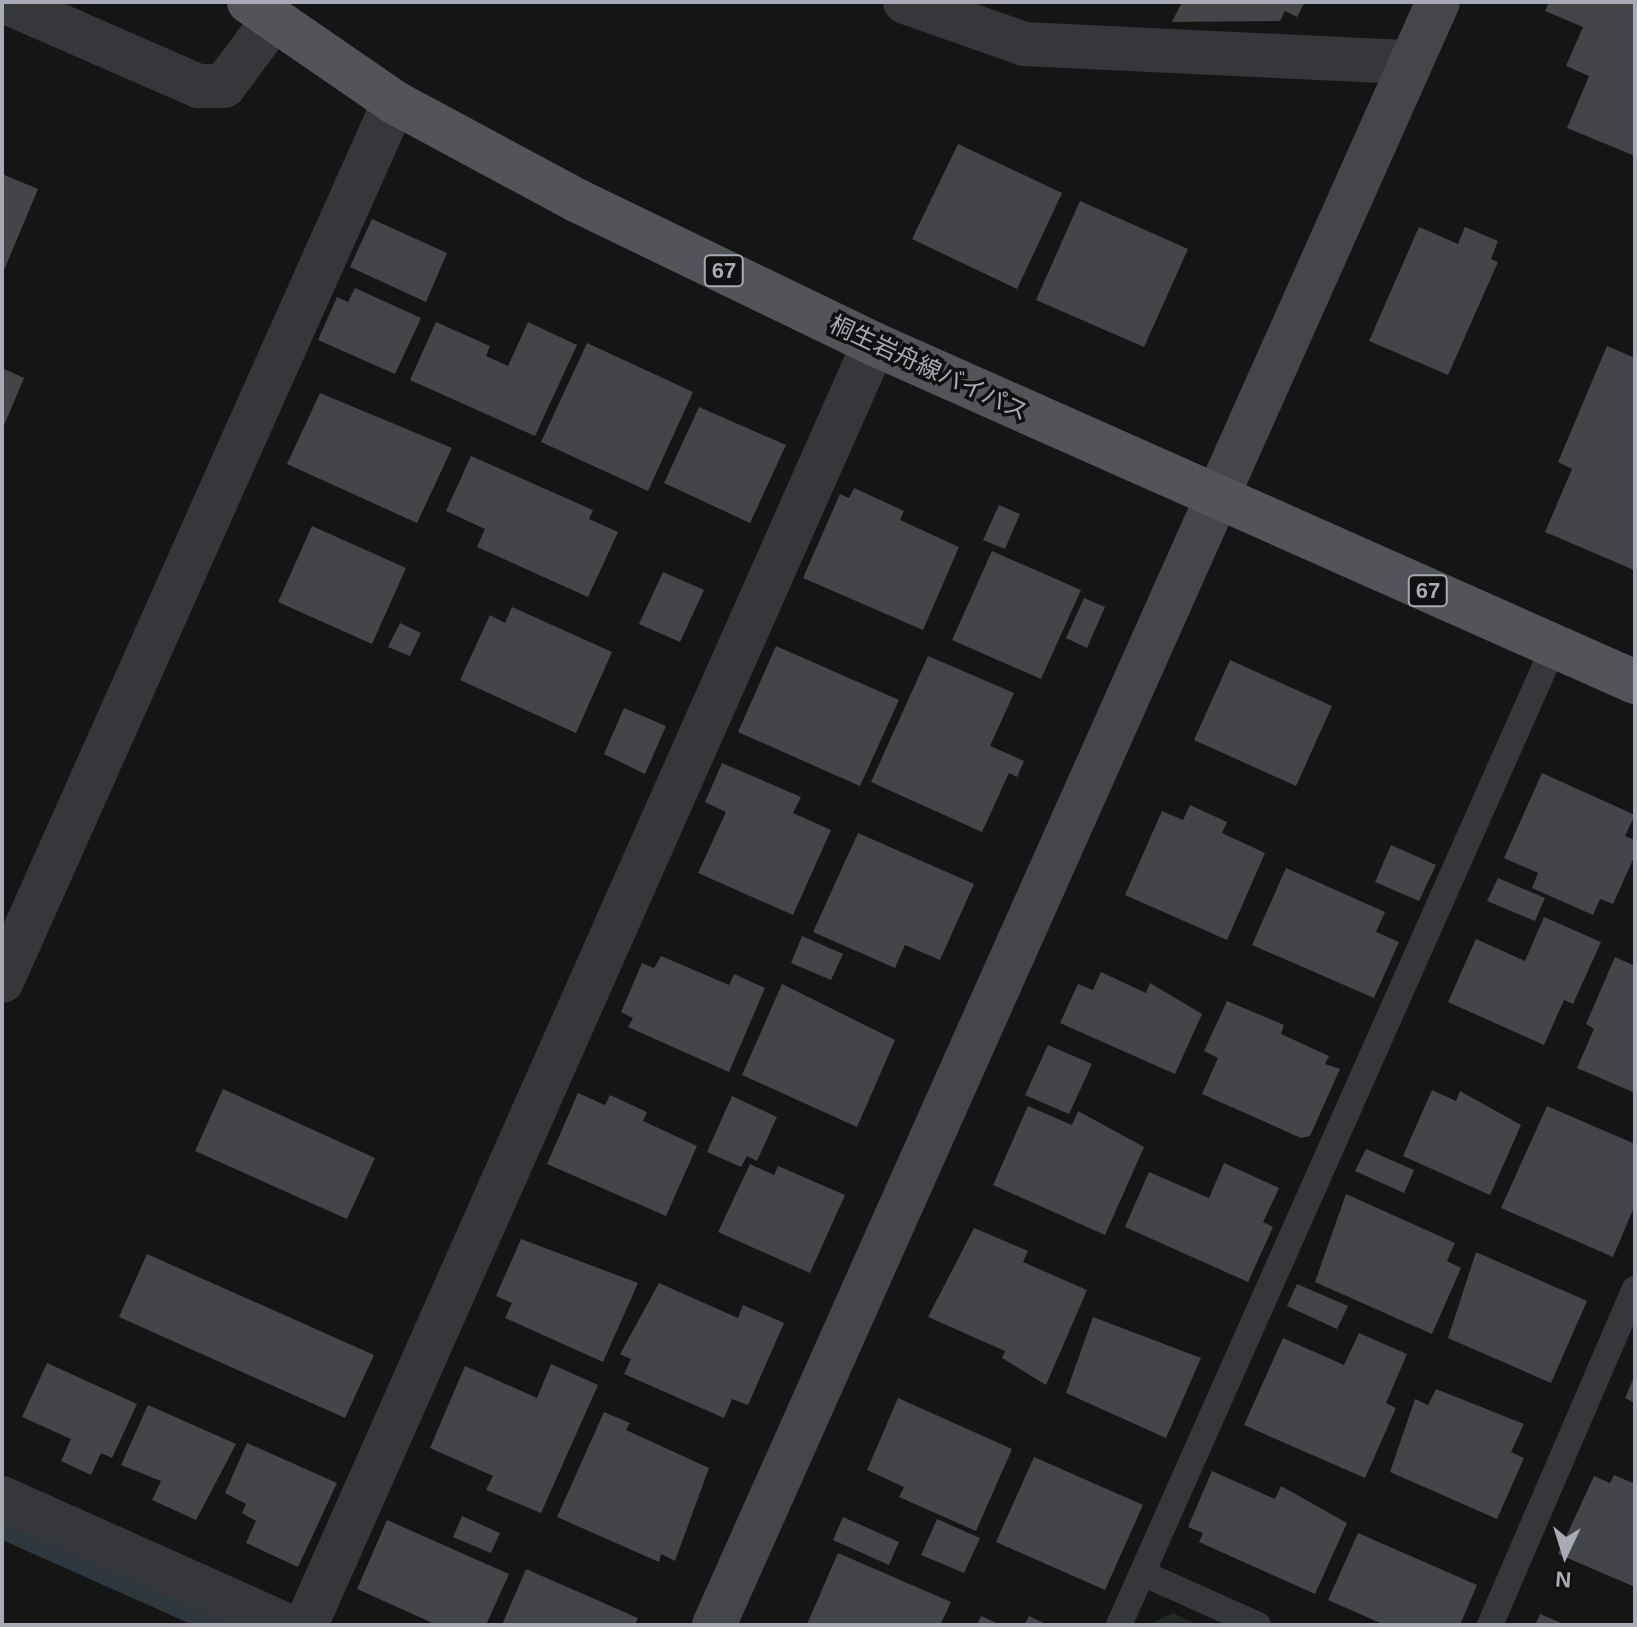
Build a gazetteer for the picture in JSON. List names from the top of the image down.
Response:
{
  "streets": {
    "main road": ["67", "桐生岩舟線バイパス"]
  },
  "north": "bottom"
}
